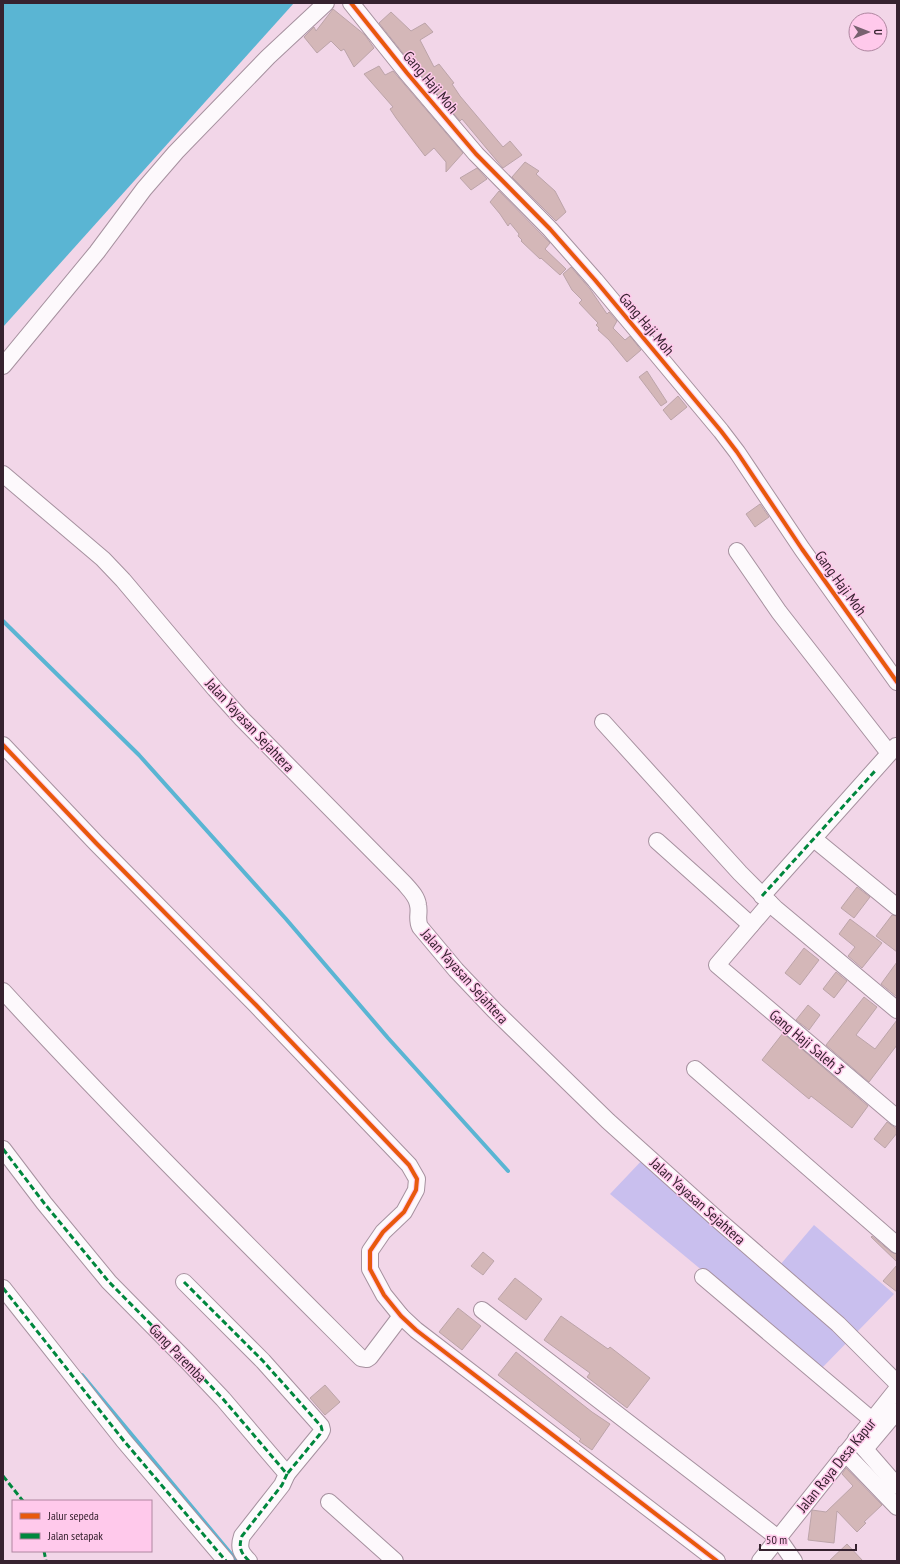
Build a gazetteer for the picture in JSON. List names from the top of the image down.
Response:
{
  "streets": {
    "street": [
      "Gang Haji Moh",
      "Jalan Yayasan Sejahtera",
      "Gang Haji Saleh 3",
      "Gang Paremba",
      "Jalan Raya Desa Kapur"
    ]
  },
  "crossings": [
    ["Jalan Yayasan Sejahtera", "Jalan Raya Desa Kapur"]
  ],
  "legend": ["Jalur sepeda", "Jalan setapak"],
  "scale_bar": "50 m",
  "north": "right"
}
